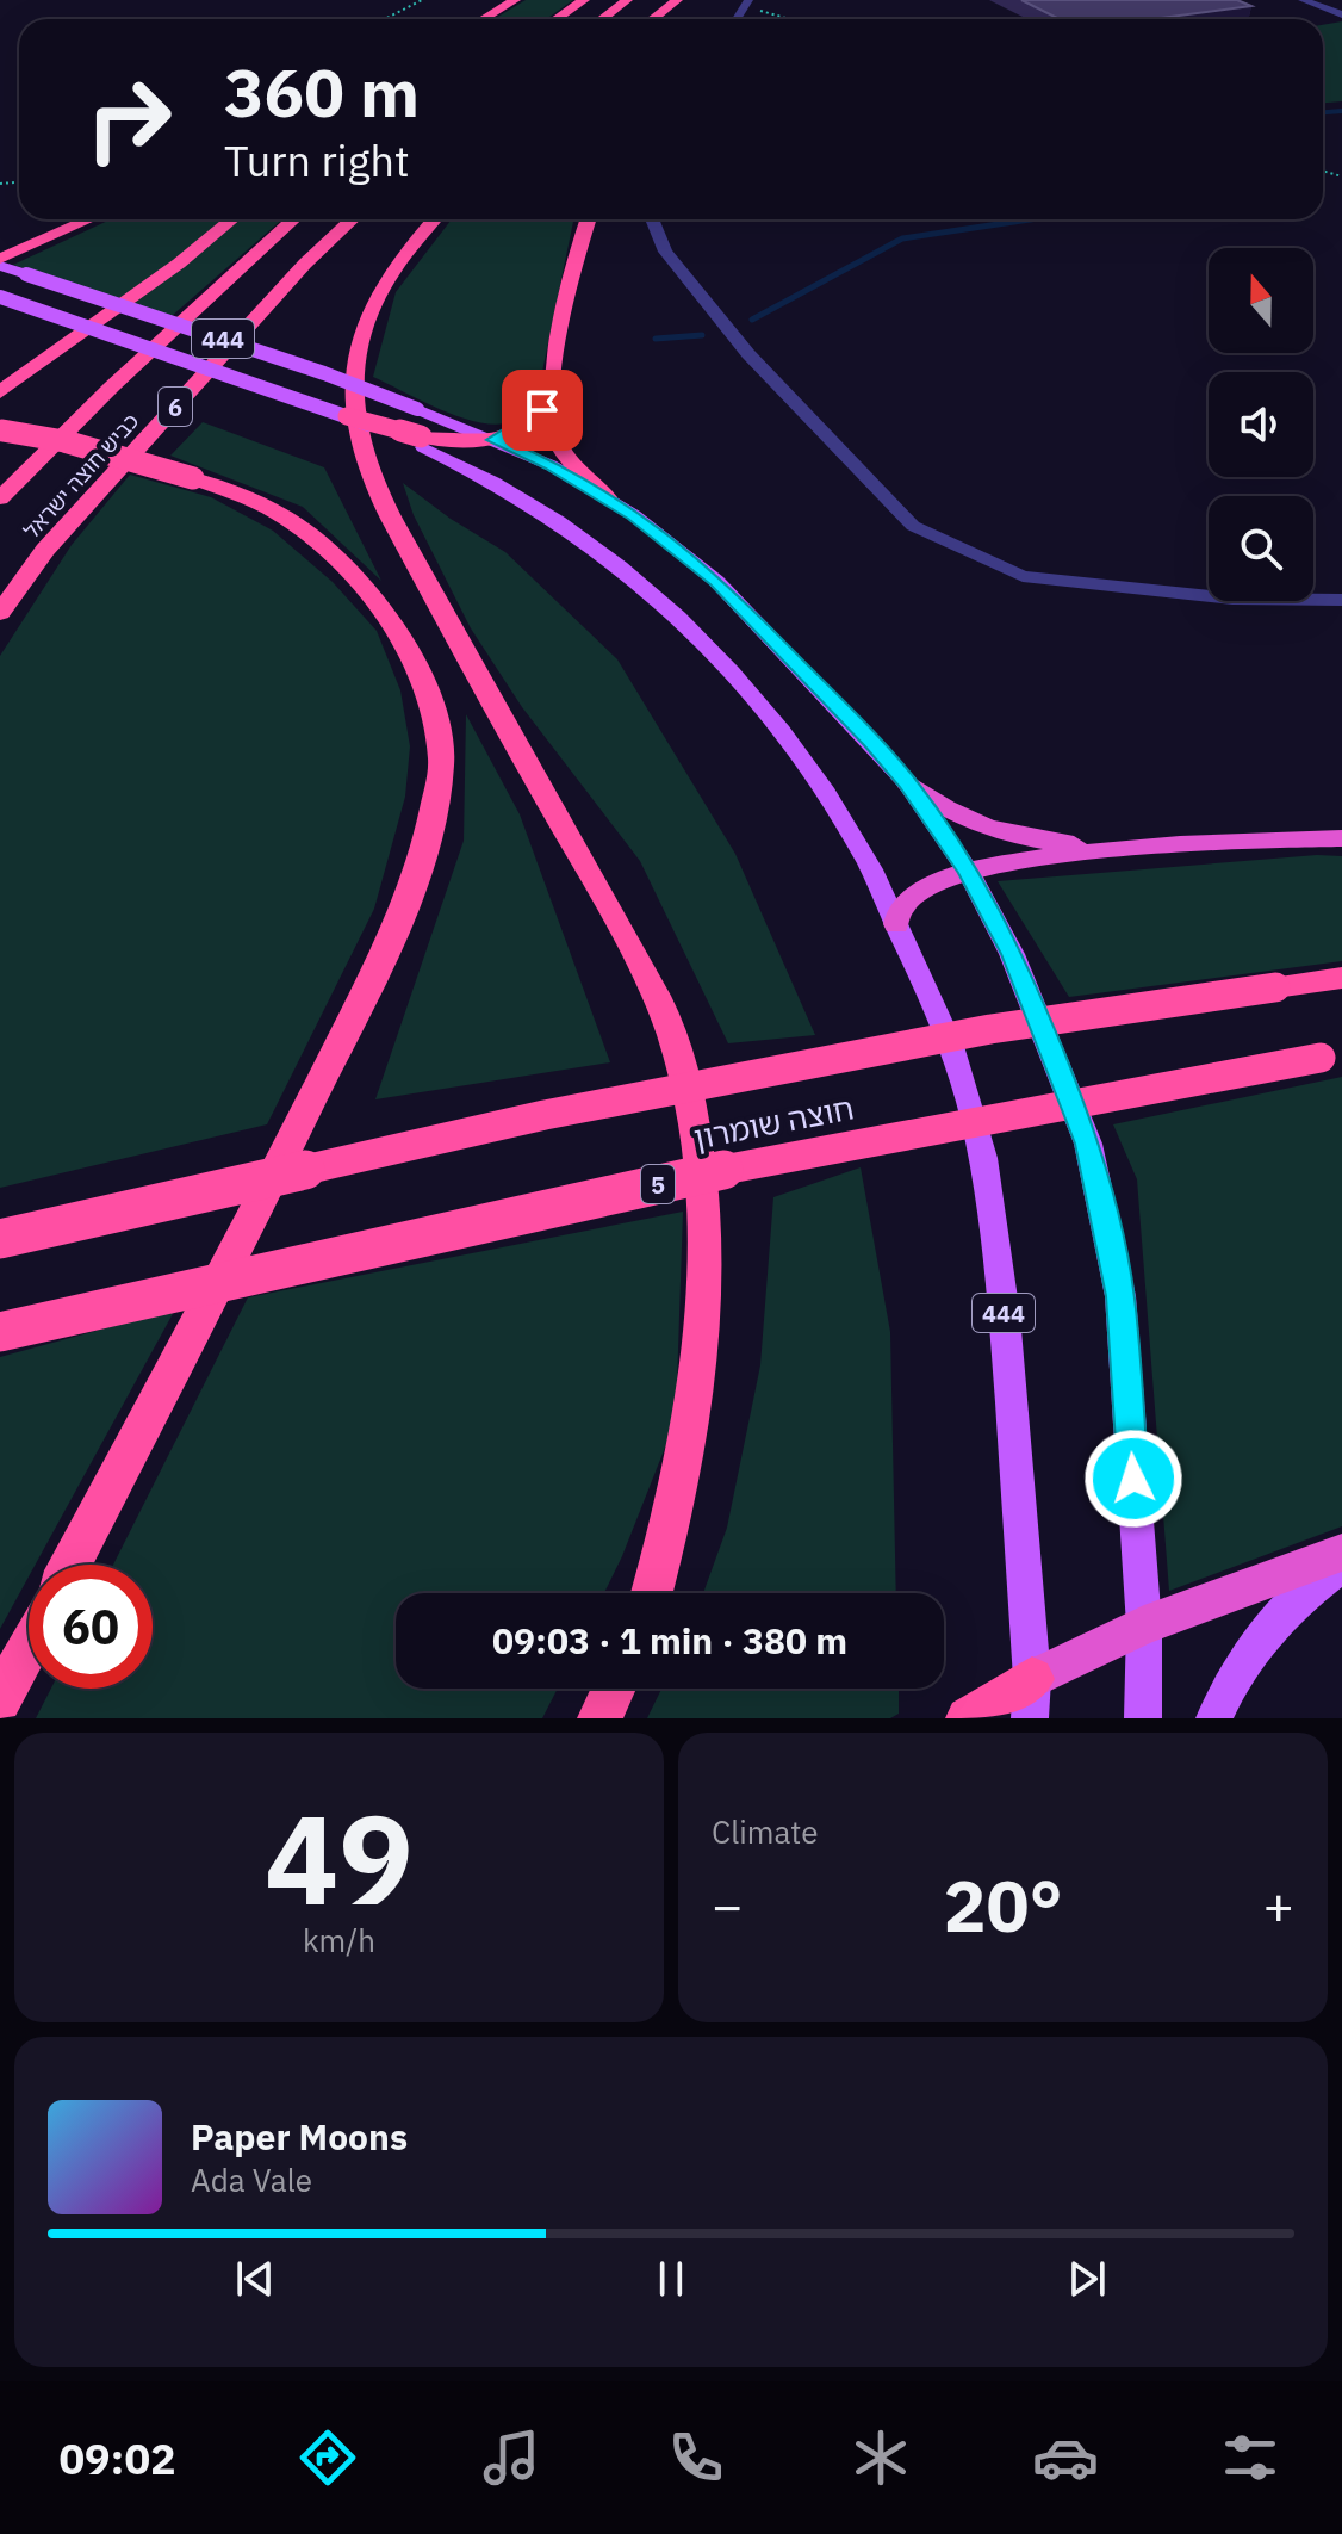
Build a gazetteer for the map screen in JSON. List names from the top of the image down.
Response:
{
  "streets": {
    "highway": [
      "6",
      "כביש חוצה ישראל",
      "חוצה שומרון",
      "5"
    ],
    "main road": ["444"]
  },
  "north": "top",
  "page": {
    "turn": ["360 m", "Turn right"],
    "limit": "60",
    "trip": "09:03 · 1 min · 380 m",
    "tile": [
      ["49", "km/h"],
      "Climate"
    ],
    "heat": ["−", "20°", "+"],
    "song": ["Paper Moons", "Ada Vale"],
    "tabs": "09:02"
  }
}
